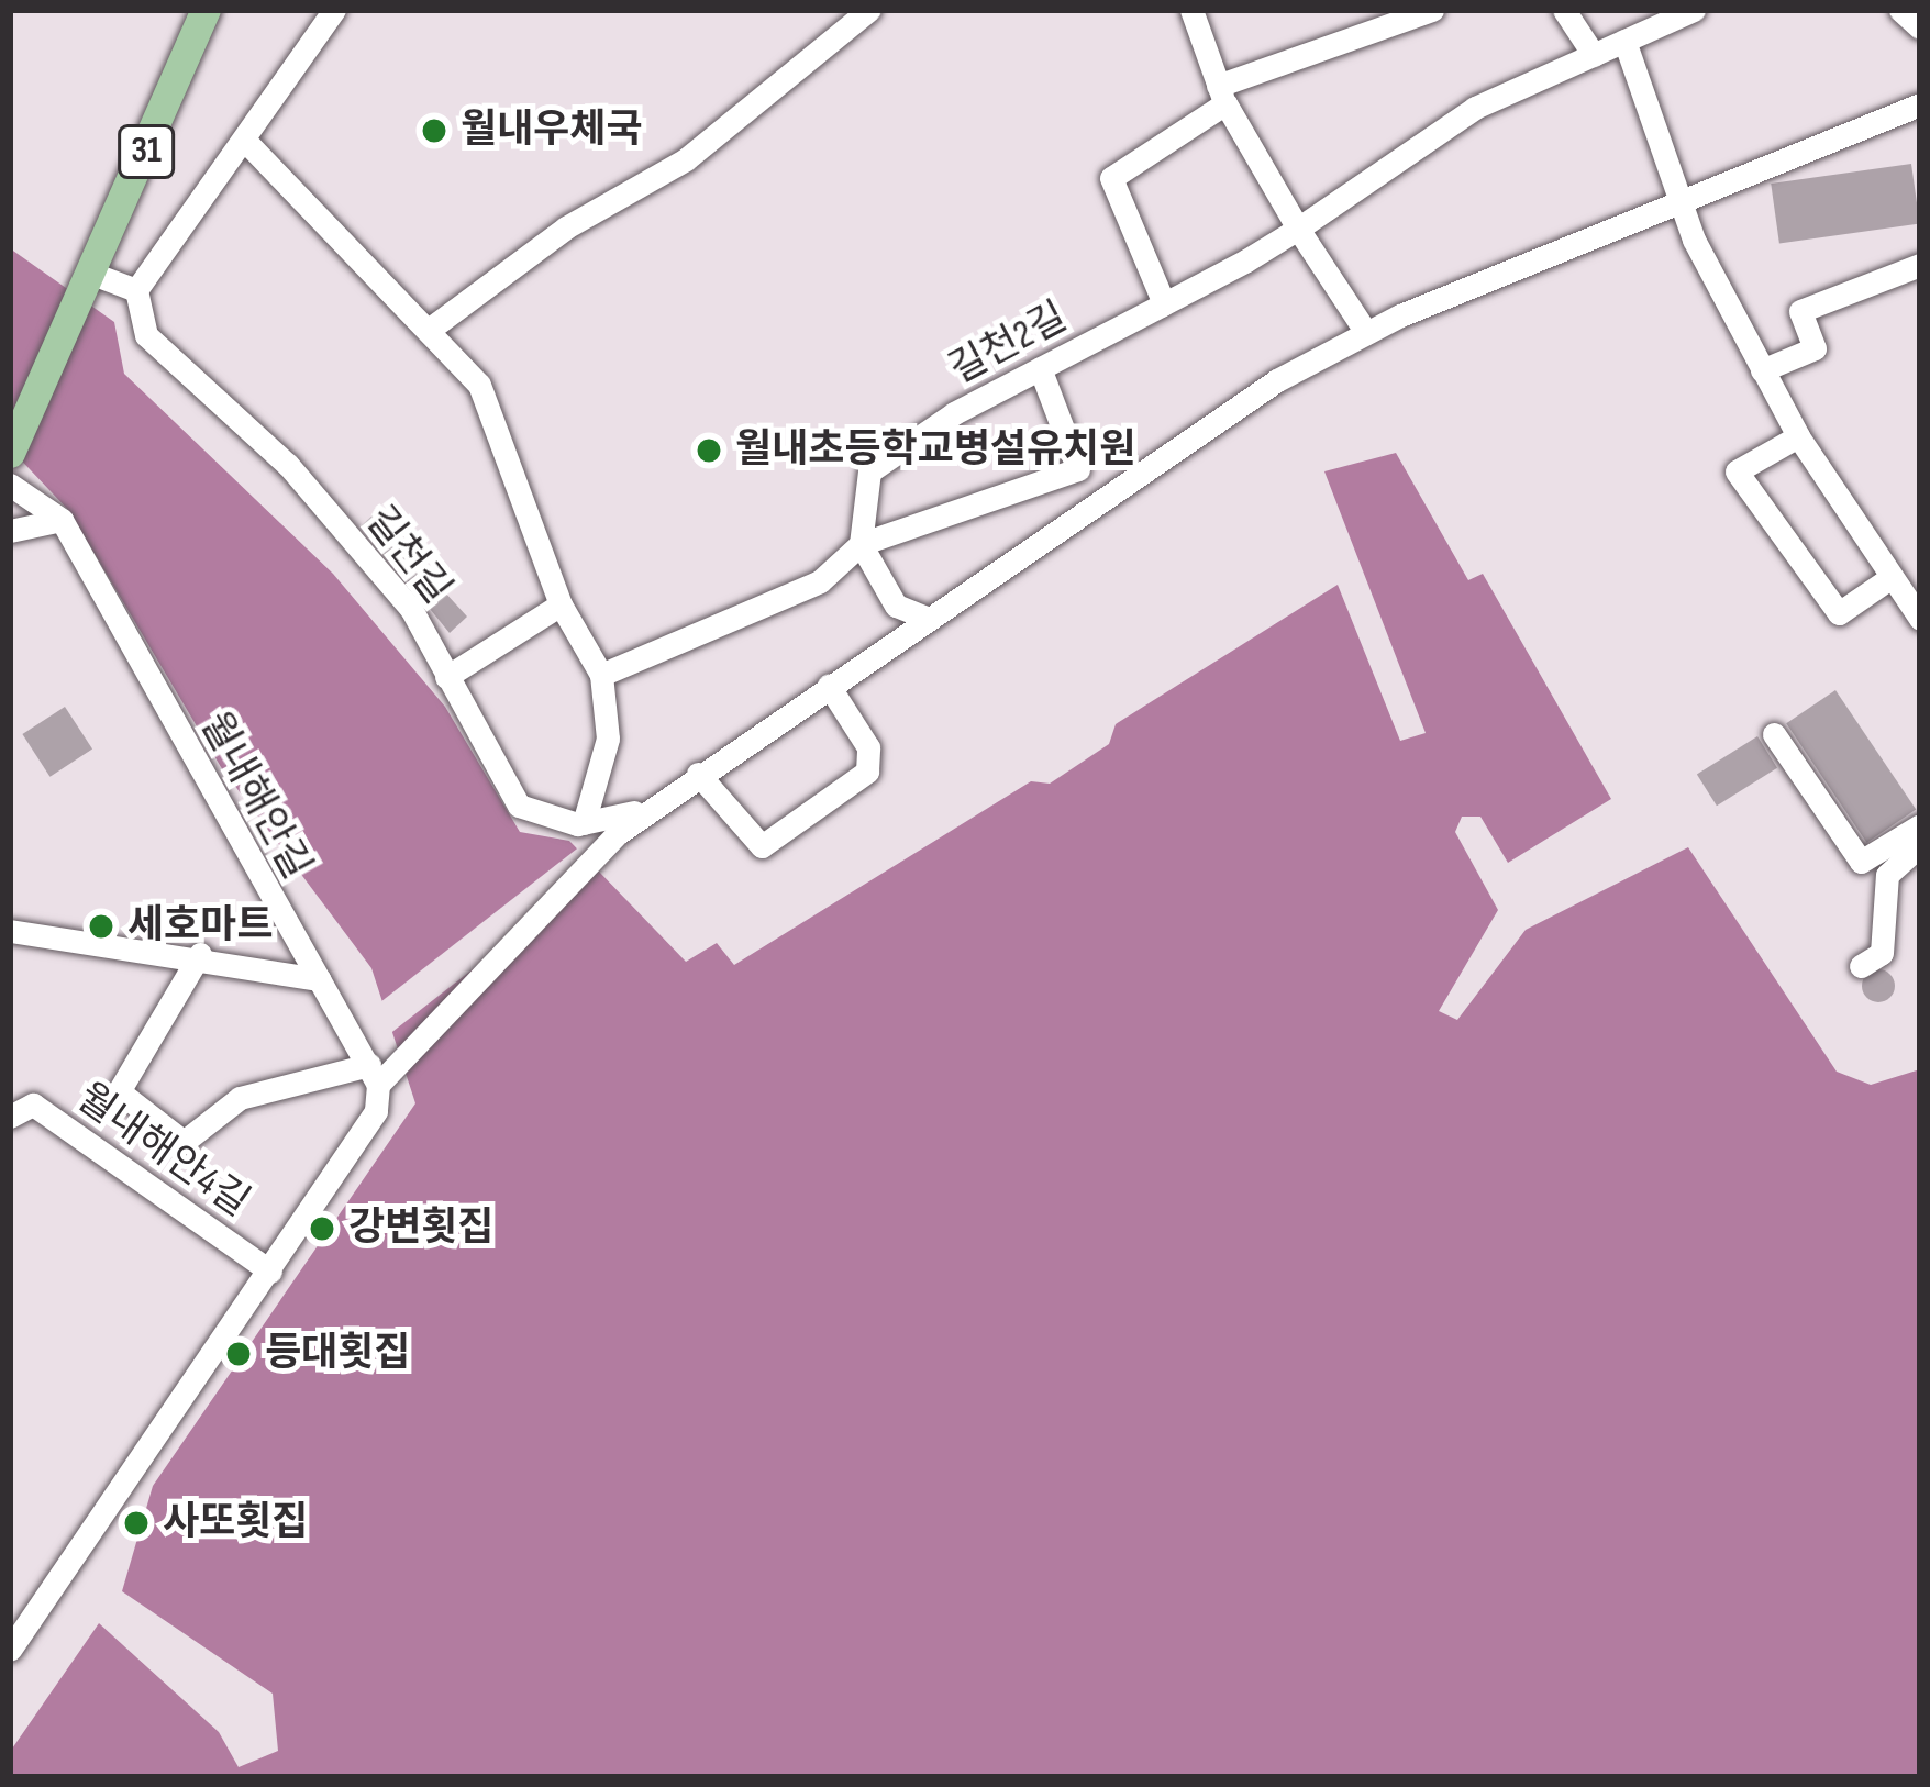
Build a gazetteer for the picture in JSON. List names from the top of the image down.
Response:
{
  "streets": {
    "main road": ["31"],
    "street": [
      "길천2길",
      "길천길",
      "월내해안길",
      "월내해안4길"
    ]
  },
  "places": [
    "월내우체국",
    "월내초등학교병설유치원",
    "세호마트",
    "강변횟집",
    "등대횟집",
    "사또횟집"
  ]
}
